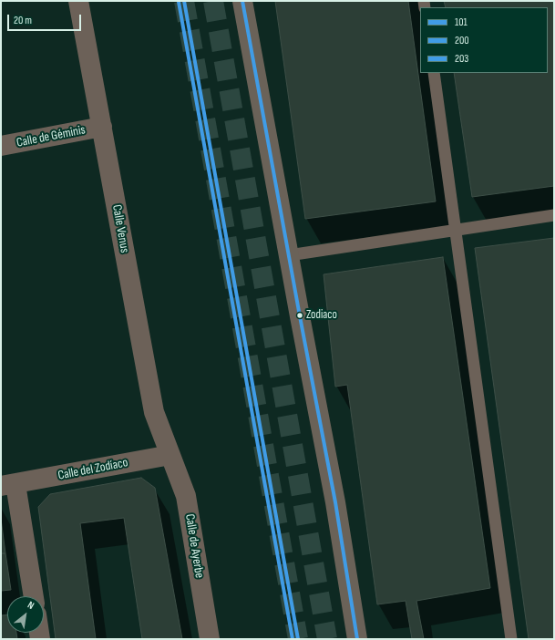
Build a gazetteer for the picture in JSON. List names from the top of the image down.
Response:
{
  "streets": {
    "street": [
      "Calle de Géminis",
      "Calle Venus",
      "Calle del Zodíaco",
      "Calle de Ayerbe"
    ]
  },
  "crossings": [
    ["Calle de Géminis", "Calle Venus"],
    ["Calle Venus", "Calle del Zodíaco"],
    ["Calle Venus", "Calle de Ayerbe"],
    ["Calle del Zodíaco", "Calle de Ayerbe"]
  ],
  "places": ["Zodiaco"],
  "lines": ["transit line 101", "transit line 200", "transit line 203"],
  "legend": ["101", "200", "203"],
  "scale_bar": "20 m",
  "north": "top right"
}
